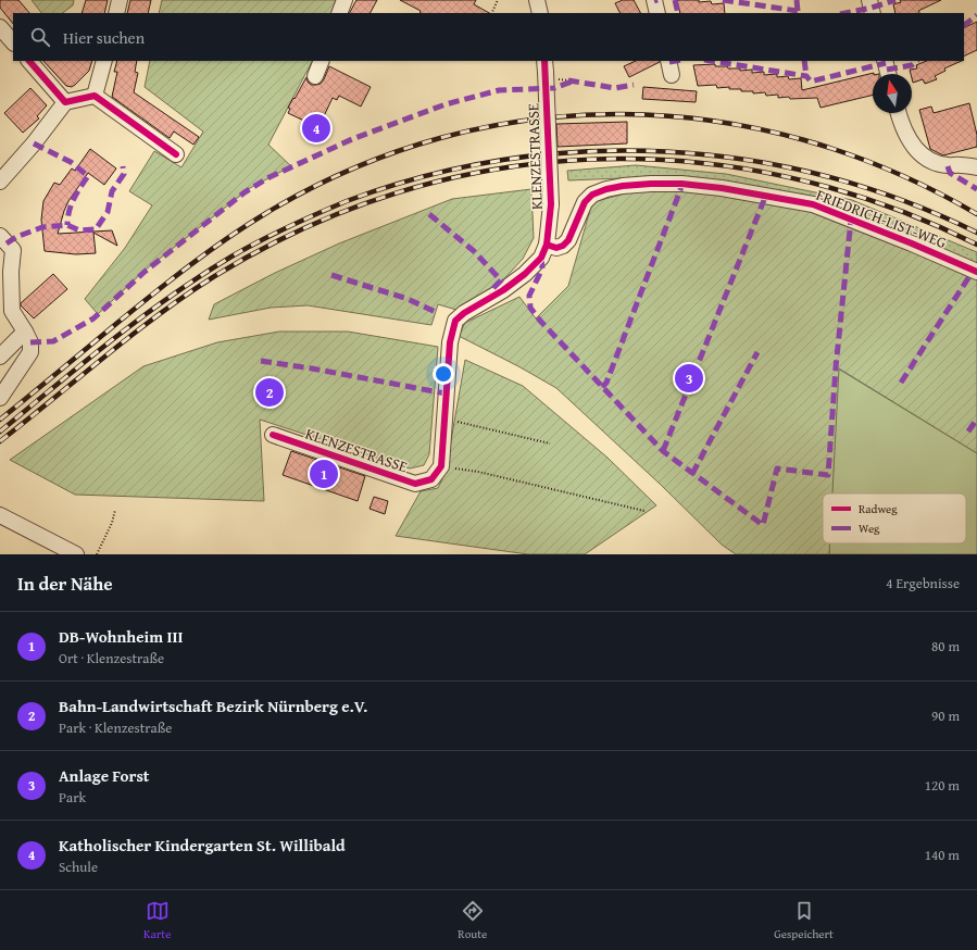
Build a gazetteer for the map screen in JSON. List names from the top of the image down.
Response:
{
  "streets": {
    "street": ["KLENZESTRASSE", "FRIEDRICH-LIST-WEG"]
  },
  "crossings": [
    ["KLENZESTRASSE", "FRIEDRICH-LIST-WEG"]
  ],
  "legend": ["Radweg", "Weg"],
  "north": "top",
  "page": {
    "search": "Hier suchen",
    "pins": [
      "4",
      "3",
      "2",
      "1"
    ],
    "heading": ["In der Nähe", "4 Ergebnisse"],
    "list": [
      {
        "mark": "1",
        "name": "DB-Wohnheim III",
        "note": "Ort · Klenzestraße",
        "value": "80 m"
      },
      {
        "mark": "2",
        "name": "Bahn-Landwirtschaft Bezirk Nürnberg e.V.",
        "note": "Park · Klenzestraße",
        "value": "90 m"
      },
      {
        "mark": "3",
        "name": "Anlage Forst",
        "note": "Park",
        "value": "120 m"
      },
      {
        "mark": "4",
        "name": "Katholischer Kindergarten St. Willibald",
        "note": "Schule",
        "value": "140 m"
      }
    ],
    "nav": ["Karte", "Route", "Gespeichert"]
  }
}
